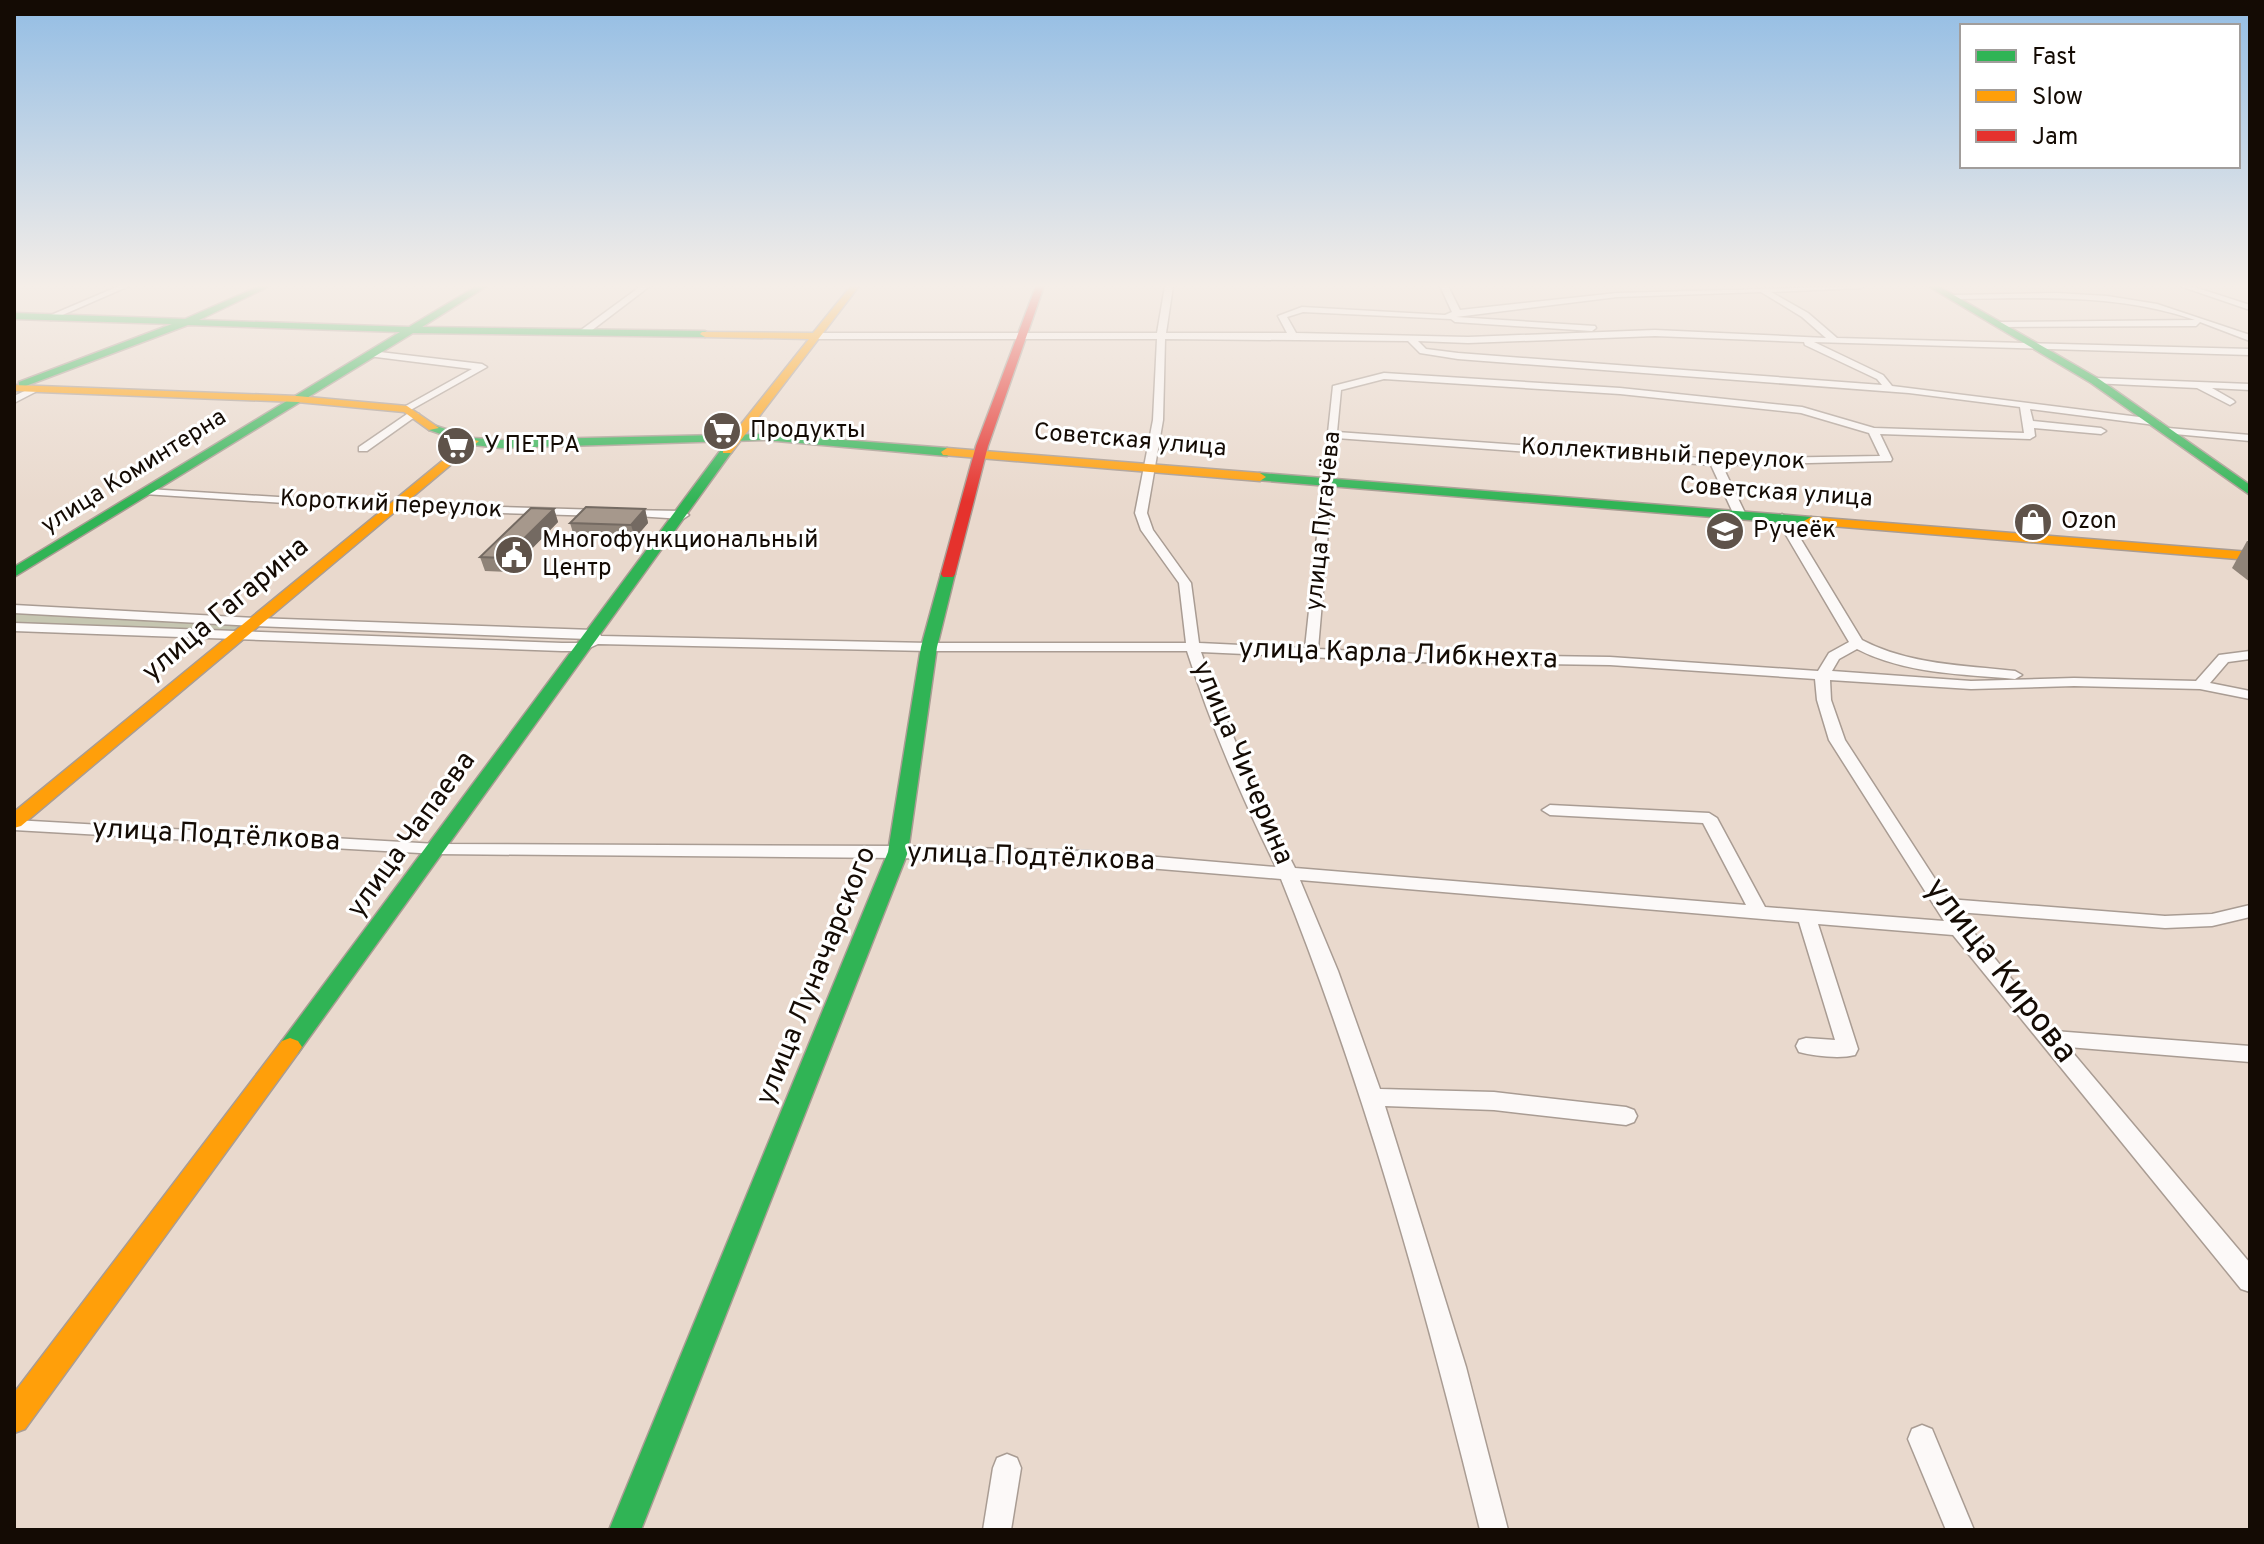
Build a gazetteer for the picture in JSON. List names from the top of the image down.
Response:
{
  "streets": {
    "main road": [
      "Советская улица",
      "улица Коминтерна",
      "улица Гагарина",
      "улица Чапаева",
      "улица Луначарского"
    ],
    "street": [
      "Коллективный переулок",
      "Короткий переулок",
      "улица Пугачёва",
      "улица Карла Либкнехта",
      "улица Чичерина",
      "улица Подтёлкова",
      "улица Кирова"
    ]
  },
  "crossings": [
    ["Советская улица", "улица Коминтерна"],
    ["Советская улица", "улица Пугачёва"],
    ["Советская улица", "улица Гагарина"],
    ["Советская улица", "улица Чичерина"],
    ["Советская улица", "улица Чапаева"],
    ["Советская улица", "улица Луначарского"],
    ["Коллективный переулок", "улица Пугачёва"],
    ["улица Коминтерна", "Короткий переулок"],
    ["Короткий переулок", "улица Гагарина"],
    ["Короткий переулок", "улица Чапаева"],
    ["улица Пугачёва", "улица Карла Либкнехта"],
    ["улица Гагарина", "улица Карла Либкнехта"],
    ["улица Гагарина", "улица Подтёлкова"],
    ["улица Карла Либкнехта", "улица Чичерина"],
    ["улица Карла Либкнехта", "улица Чапаева"],
    ["улица Карла Либкнехта", "улица Кирова"],
    ["улица Карла Либкнехта", "улица Луначарского"],
    ["улица Чичерина", "улица Подтёлкова"],
    ["улица Чапаева", "улица Подтёлкова"],
    ["улица Подтёлкова", "улица Кирова"],
    ["улица Подтёлкова", "улица Луначарского"]
  ],
  "places": {
    "supermarket": ["Продукты", "У ПЕТРА"],
    "shop": ["Ozon"],
    "school or university": ["Ручеёк"],
    "public building": ["Многофункциональный Центр"]
  },
  "legend": ["Fast", "Slow", "Jam"]
}
